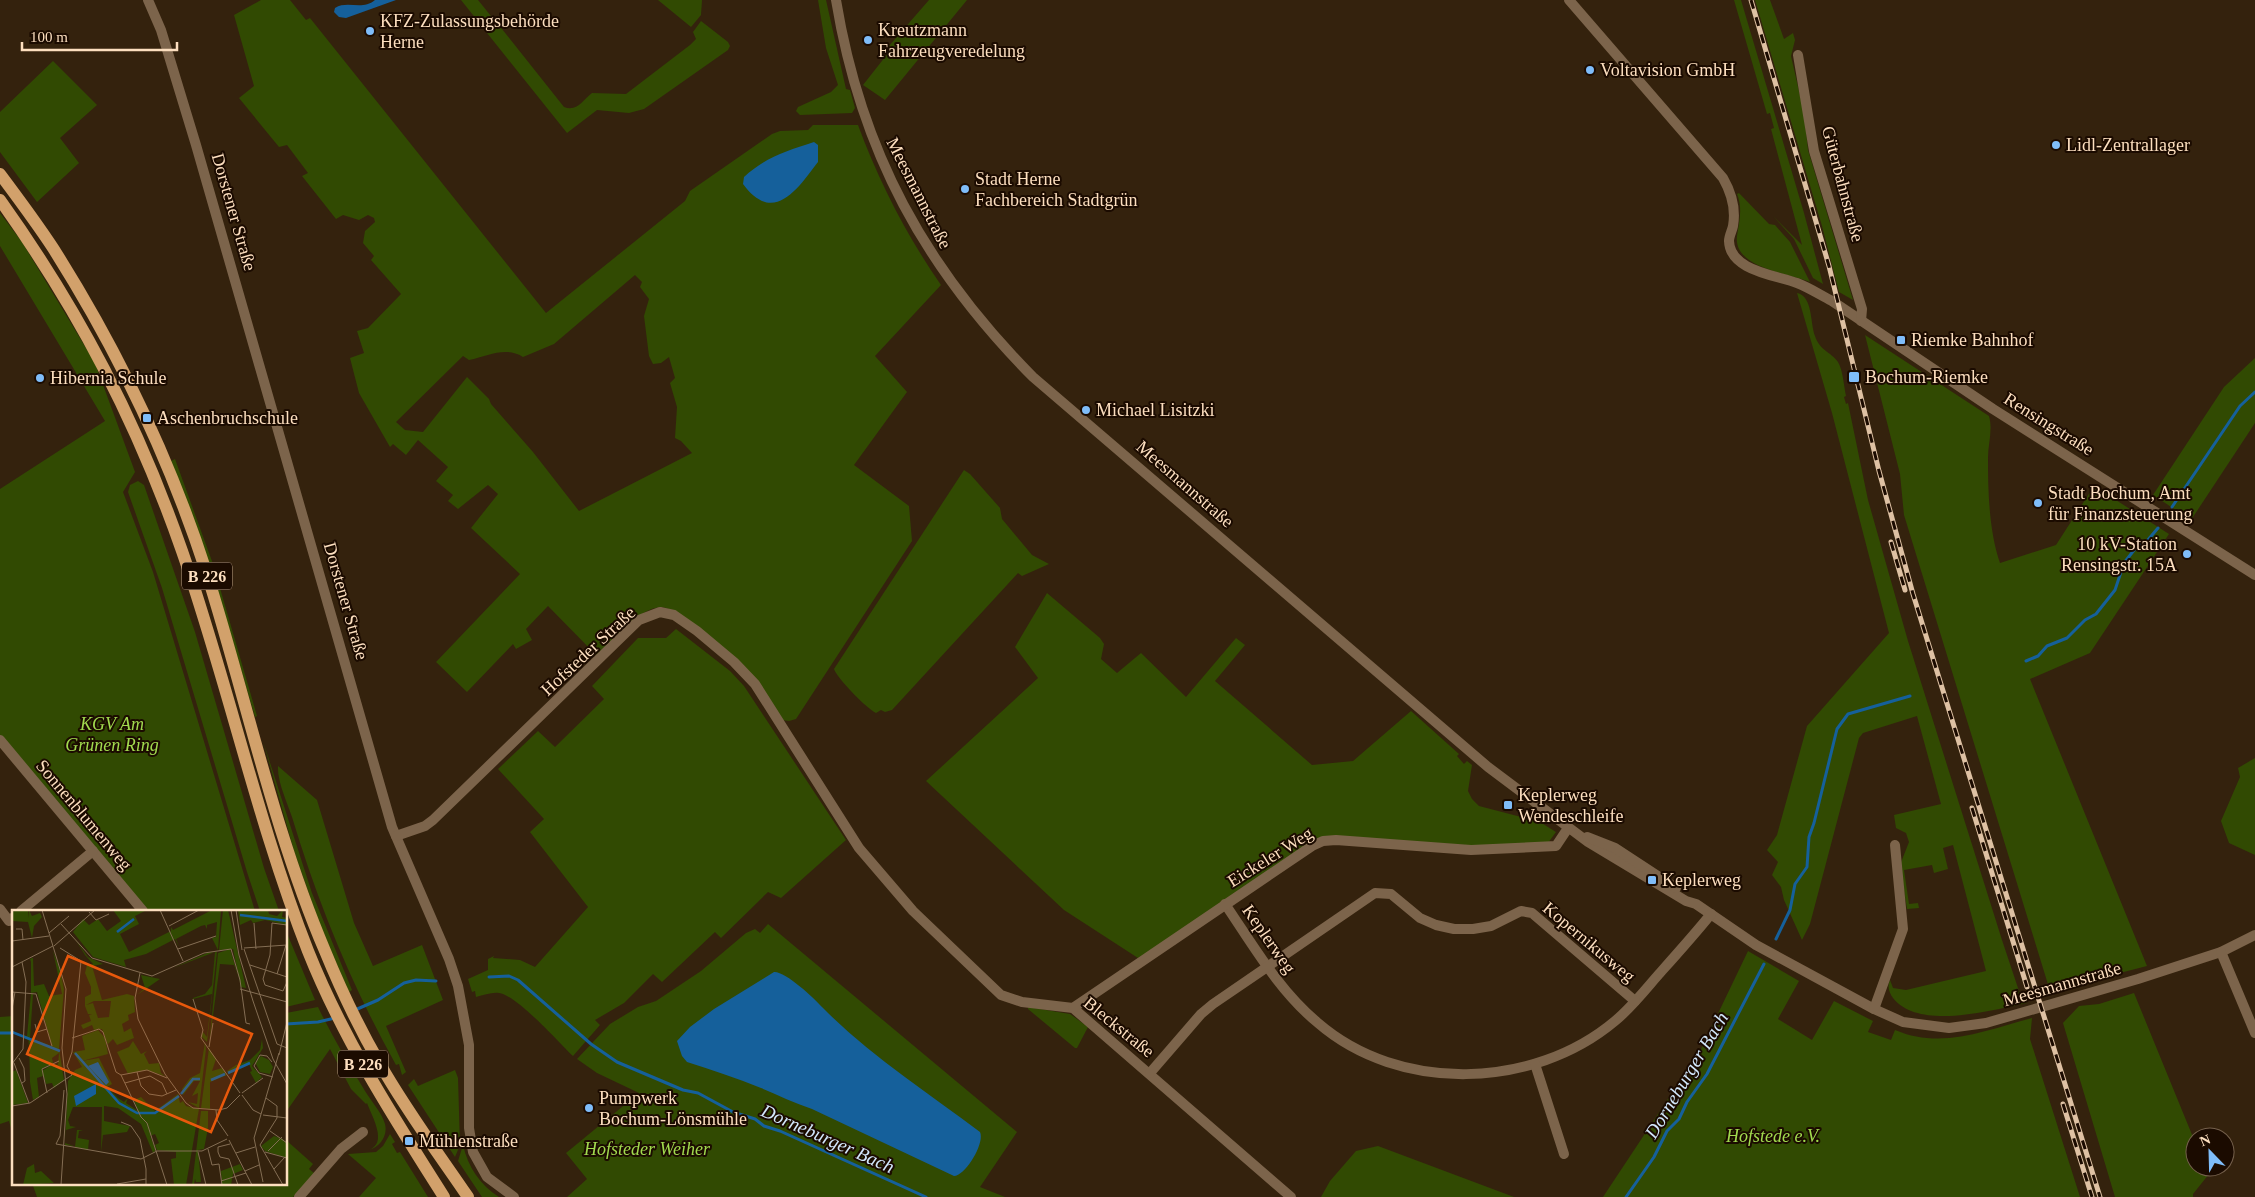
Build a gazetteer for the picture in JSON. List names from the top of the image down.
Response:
{
  "streets": {
    "main road": ["B 226"],
    "street": [
      "Güterbahnstraße",
      "Meesmannstraße",
      "Dorstener Straße",
      "Rensingstraße",
      "Hofsteder Straße",
      "Sonnenblumenweg",
      "Eickeler Weg",
      "Keplerweg",
      "Kopernikusweg",
      "Bleckstraße"
    ]
  },
  "crossings": [
    ["Güterbahnstraße", "Rensingstraße"],
    ["Meesmannstraße", "Eickeler Weg"],
    ["Meesmannstraße", "Keplerweg"],
    ["Dorstener Straße", "Hofsteder Straße"],
    ["Hofsteder Straße", "Bleckstraße"],
    ["Eickeler Weg", "Keplerweg"],
    ["Eickeler Weg", "Bleckstraße"],
    ["Keplerweg", "Kopernikusweg"],
    ["Kopernikusweg", "Bleckstraße"]
  ],
  "water": ["Dorneburger Bach"],
  "parks": ["KGV Am Grünen Ring", "Hofstede e.V.", "Hofsteder Weiher"],
  "places": {
    "other": [
      "KFZ-Zulassungsbehörde Herne",
      "Kreutzmann Fahrzeugveredelung",
      "Voltavision GmbH",
      "Lidl-Zentrallager",
      "Stadt Herne Fachbereich Stadtgrün",
      "Hibernia Schule",
      "Michael Lisitzki",
      "Stadt Bochum, Amt für Finanzsteuerung",
      "10 kV-Station Rensingstr. 15A",
      "Pumpwerk Bochum-Lönsmühle"
    ],
    "transit": [
      "Riemke Bahnhof",
      "Bochum-Riemke",
      "Aschenbruchschule",
      "Keplerweg Wendeschleife",
      "Keplerweg",
      "Mühlenstraße"
    ]
  },
  "scale_bar": "100 m",
  "north": "top left"
}
